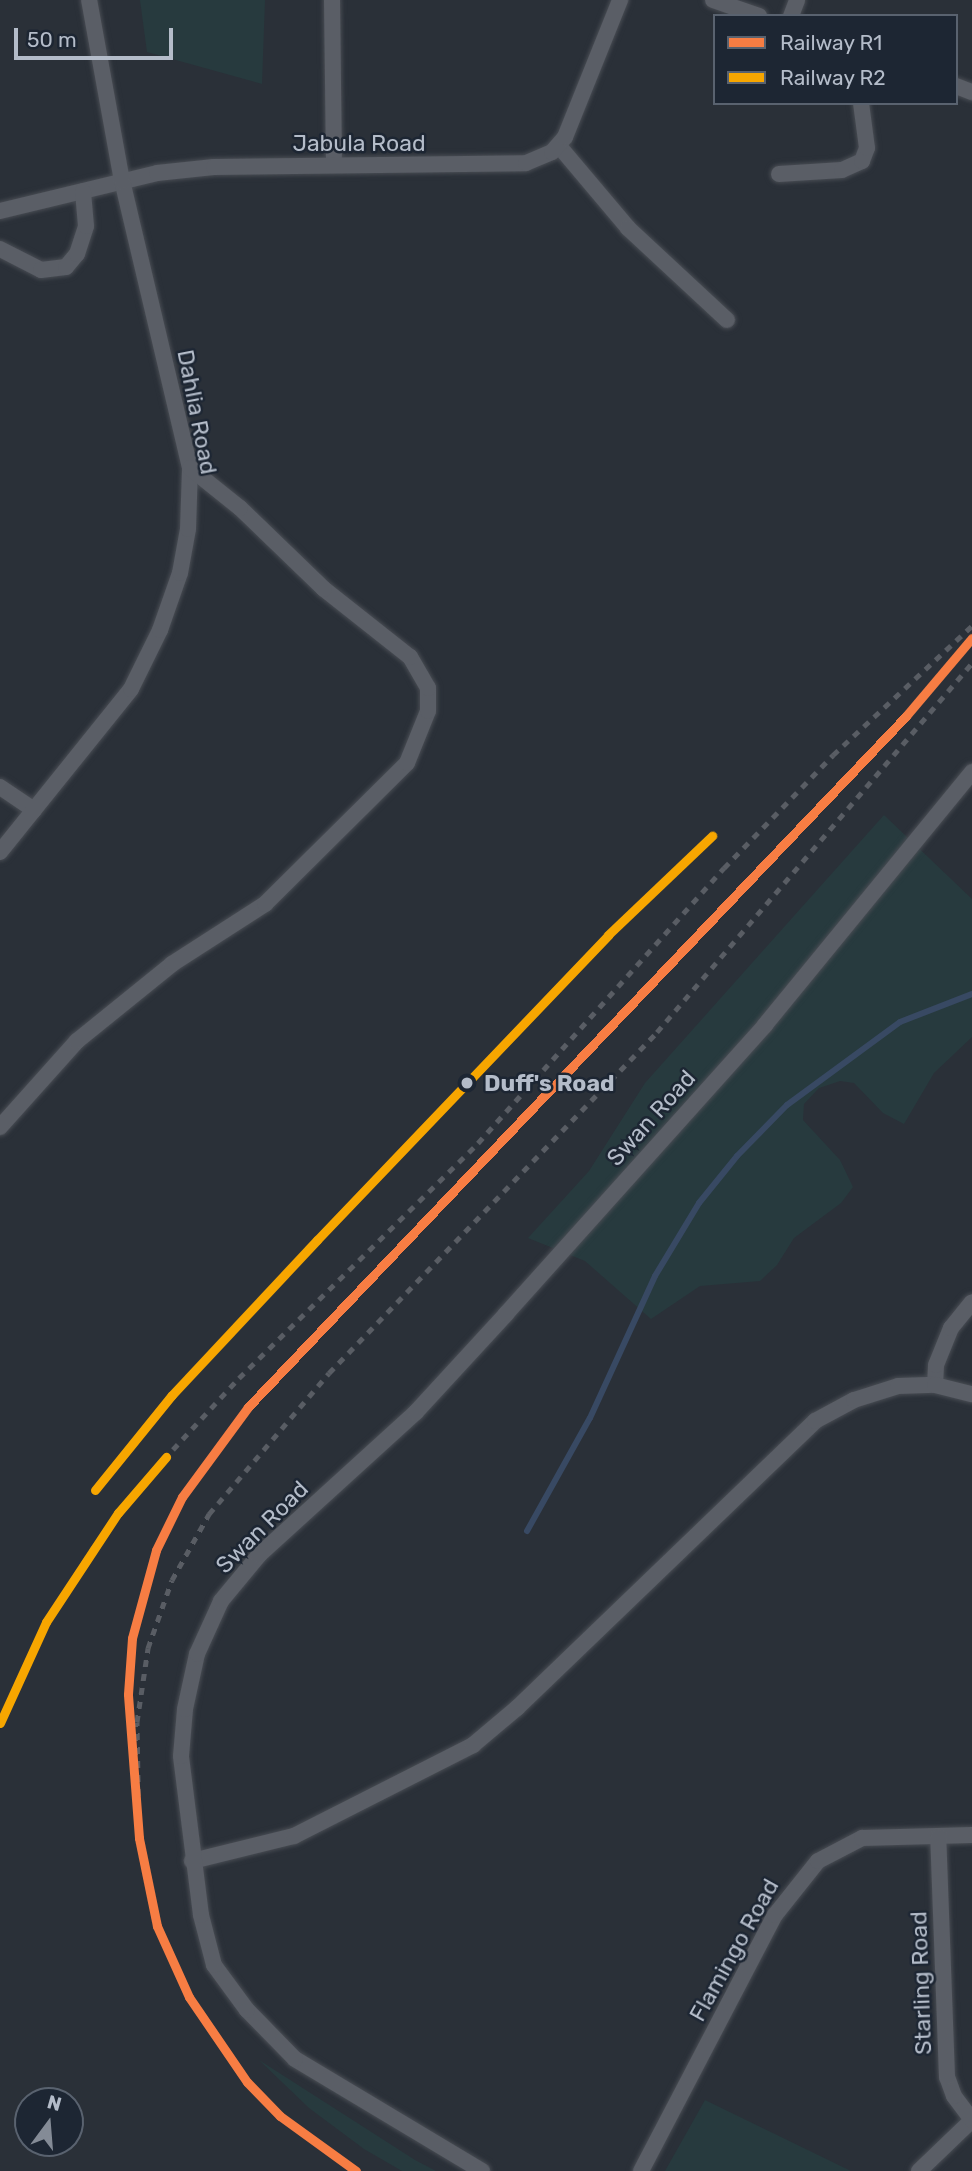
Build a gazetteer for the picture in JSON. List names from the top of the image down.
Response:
{
  "streets": {
    "street": [
      "Jabula Road",
      "Dahlia Road",
      "Swan Road",
      "Flamingo Road",
      "Starling Road"
    ]
  },
  "crossings": [
    ["Jabula Road", "Dahlia Road"],
    ["Flamingo Road", "Starling Road"]
  ],
  "places": ["Duff's Road"],
  "lines": ["rail line R1", "rail line R2"],
  "legend": ["Railway R1", "Railway R2"],
  "scale_bar": "50 m",
  "north": "top"
}
